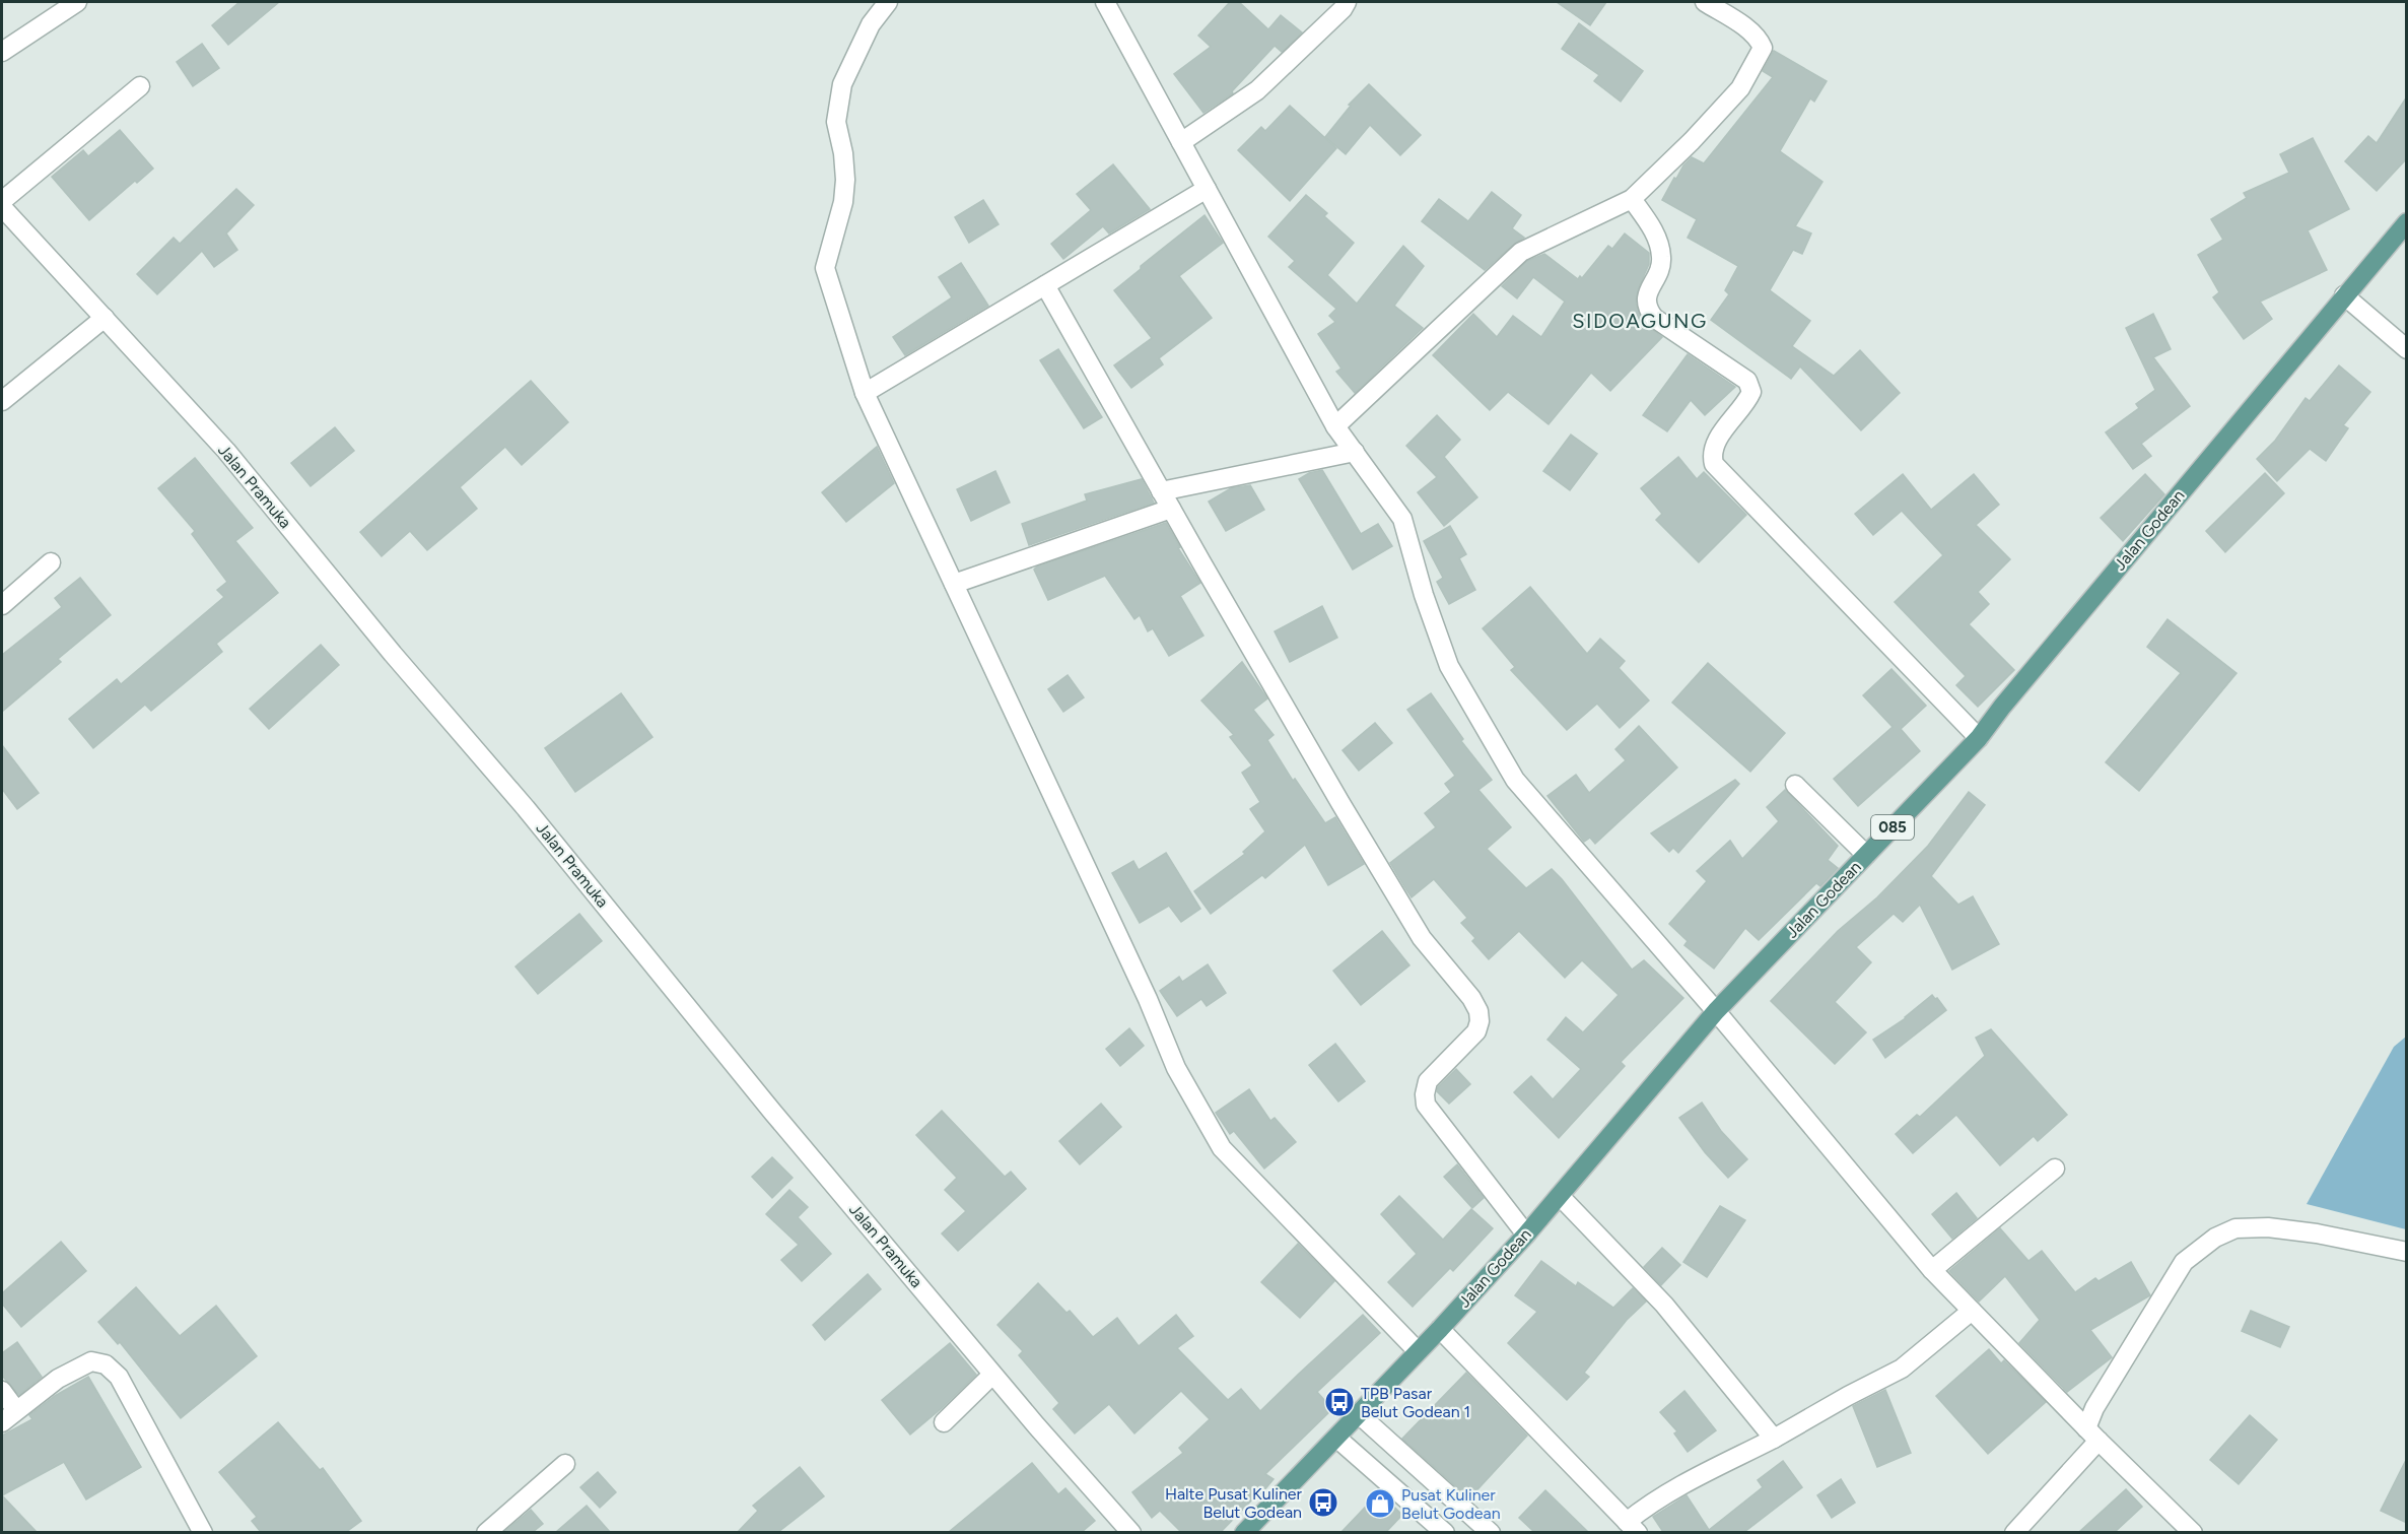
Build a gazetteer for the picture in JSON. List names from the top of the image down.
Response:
{
  "streets": {
    "main road": ["Jalan Godean", "085"],
    "street": ["Jalan Pramuka"]
  },
  "districts": ["SIDOAGUNG"],
  "places": {
    "bus stop": ["TPB Pasar Belut Godean 1", "Halte Pusat Kuliner Belut Godean"],
    "shop": ["Pusat Kuliner Belut Godean"]
  }
}
